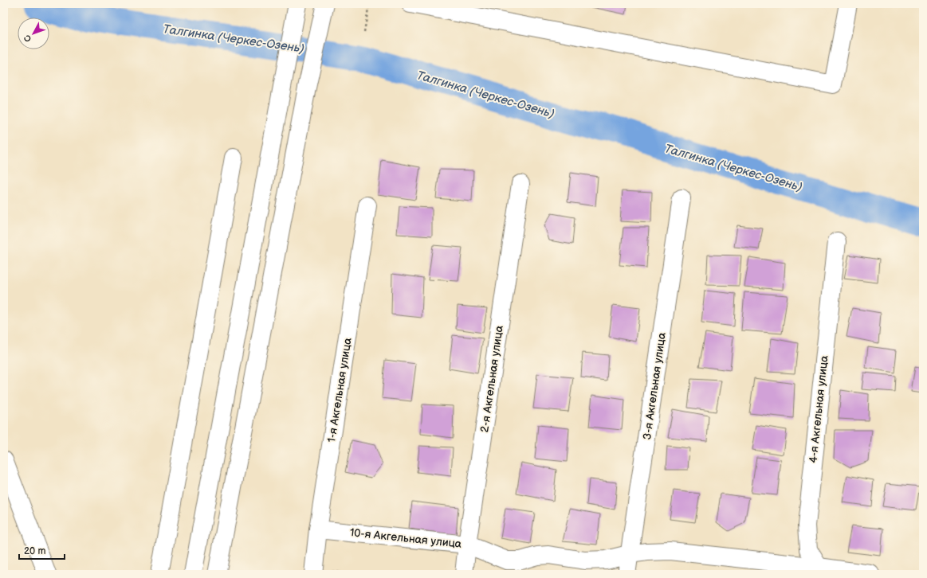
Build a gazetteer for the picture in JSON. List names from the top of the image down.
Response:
{
  "streets": {
    "street": [
      "2-я Акгельная улица",
      "3-я Акгельная улица",
      "1-я Акгельная улица",
      "4-я Акгельная улица",
      "10-я Акгельная улица"
    ]
  },
  "crossings": [
    ["2-я Акгельная улица", "10-я Акгельная улица"],
    ["3-я Акгельная улица", "10-я Акгельная улица"],
    ["1-я Акгельная улица", "10-я Акгельная улица"],
    ["4-я Акгельная улица", "10-я Акгельная улица"]
  ],
  "water": ["Талгинка (Черкес-Озень)"],
  "scale_bar": "20 m",
  "north": "bottom left"
}
